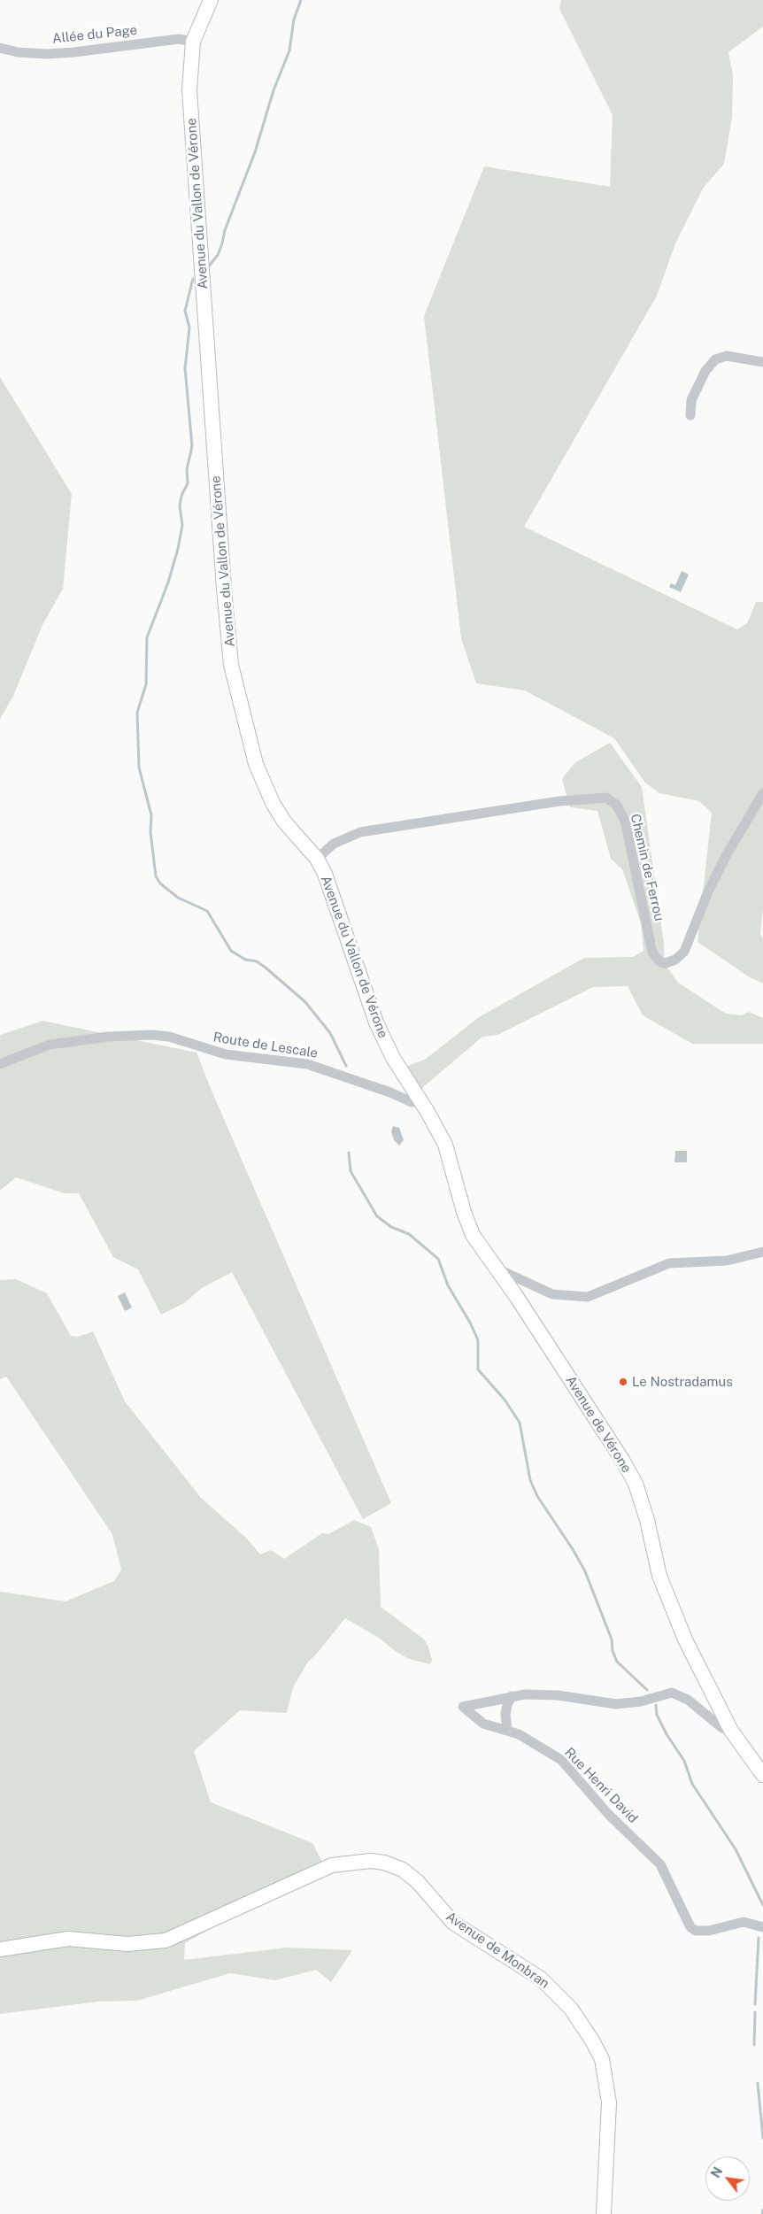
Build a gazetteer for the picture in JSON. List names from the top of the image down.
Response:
{
  "streets": {
    "main road": ["Avenue du Vallon de Vérone", "Avenue de Vérone", "Avenue de Monbran"],
    "street": [
      "Allée du Page",
      "Chemin de Ferrou",
      "Route de Lescale",
      "Rue Henri David"
    ]
  },
  "crossings": [
    ["Allée du Page", "Avenue du Vallon de Vérone"],
    ["Avenue du Vallon de Vérone", "Chemin de Ferrou"],
    ["Avenue du Vallon de Vérone", "Avenue de Vérone"],
    ["Route de Lescale", "Avenue de Vérone"],
    ["Avenue de Vérone", "Rue Henri David"]
  ],
  "places": ["Le Nostradamus"],
  "north": "top left"
}
